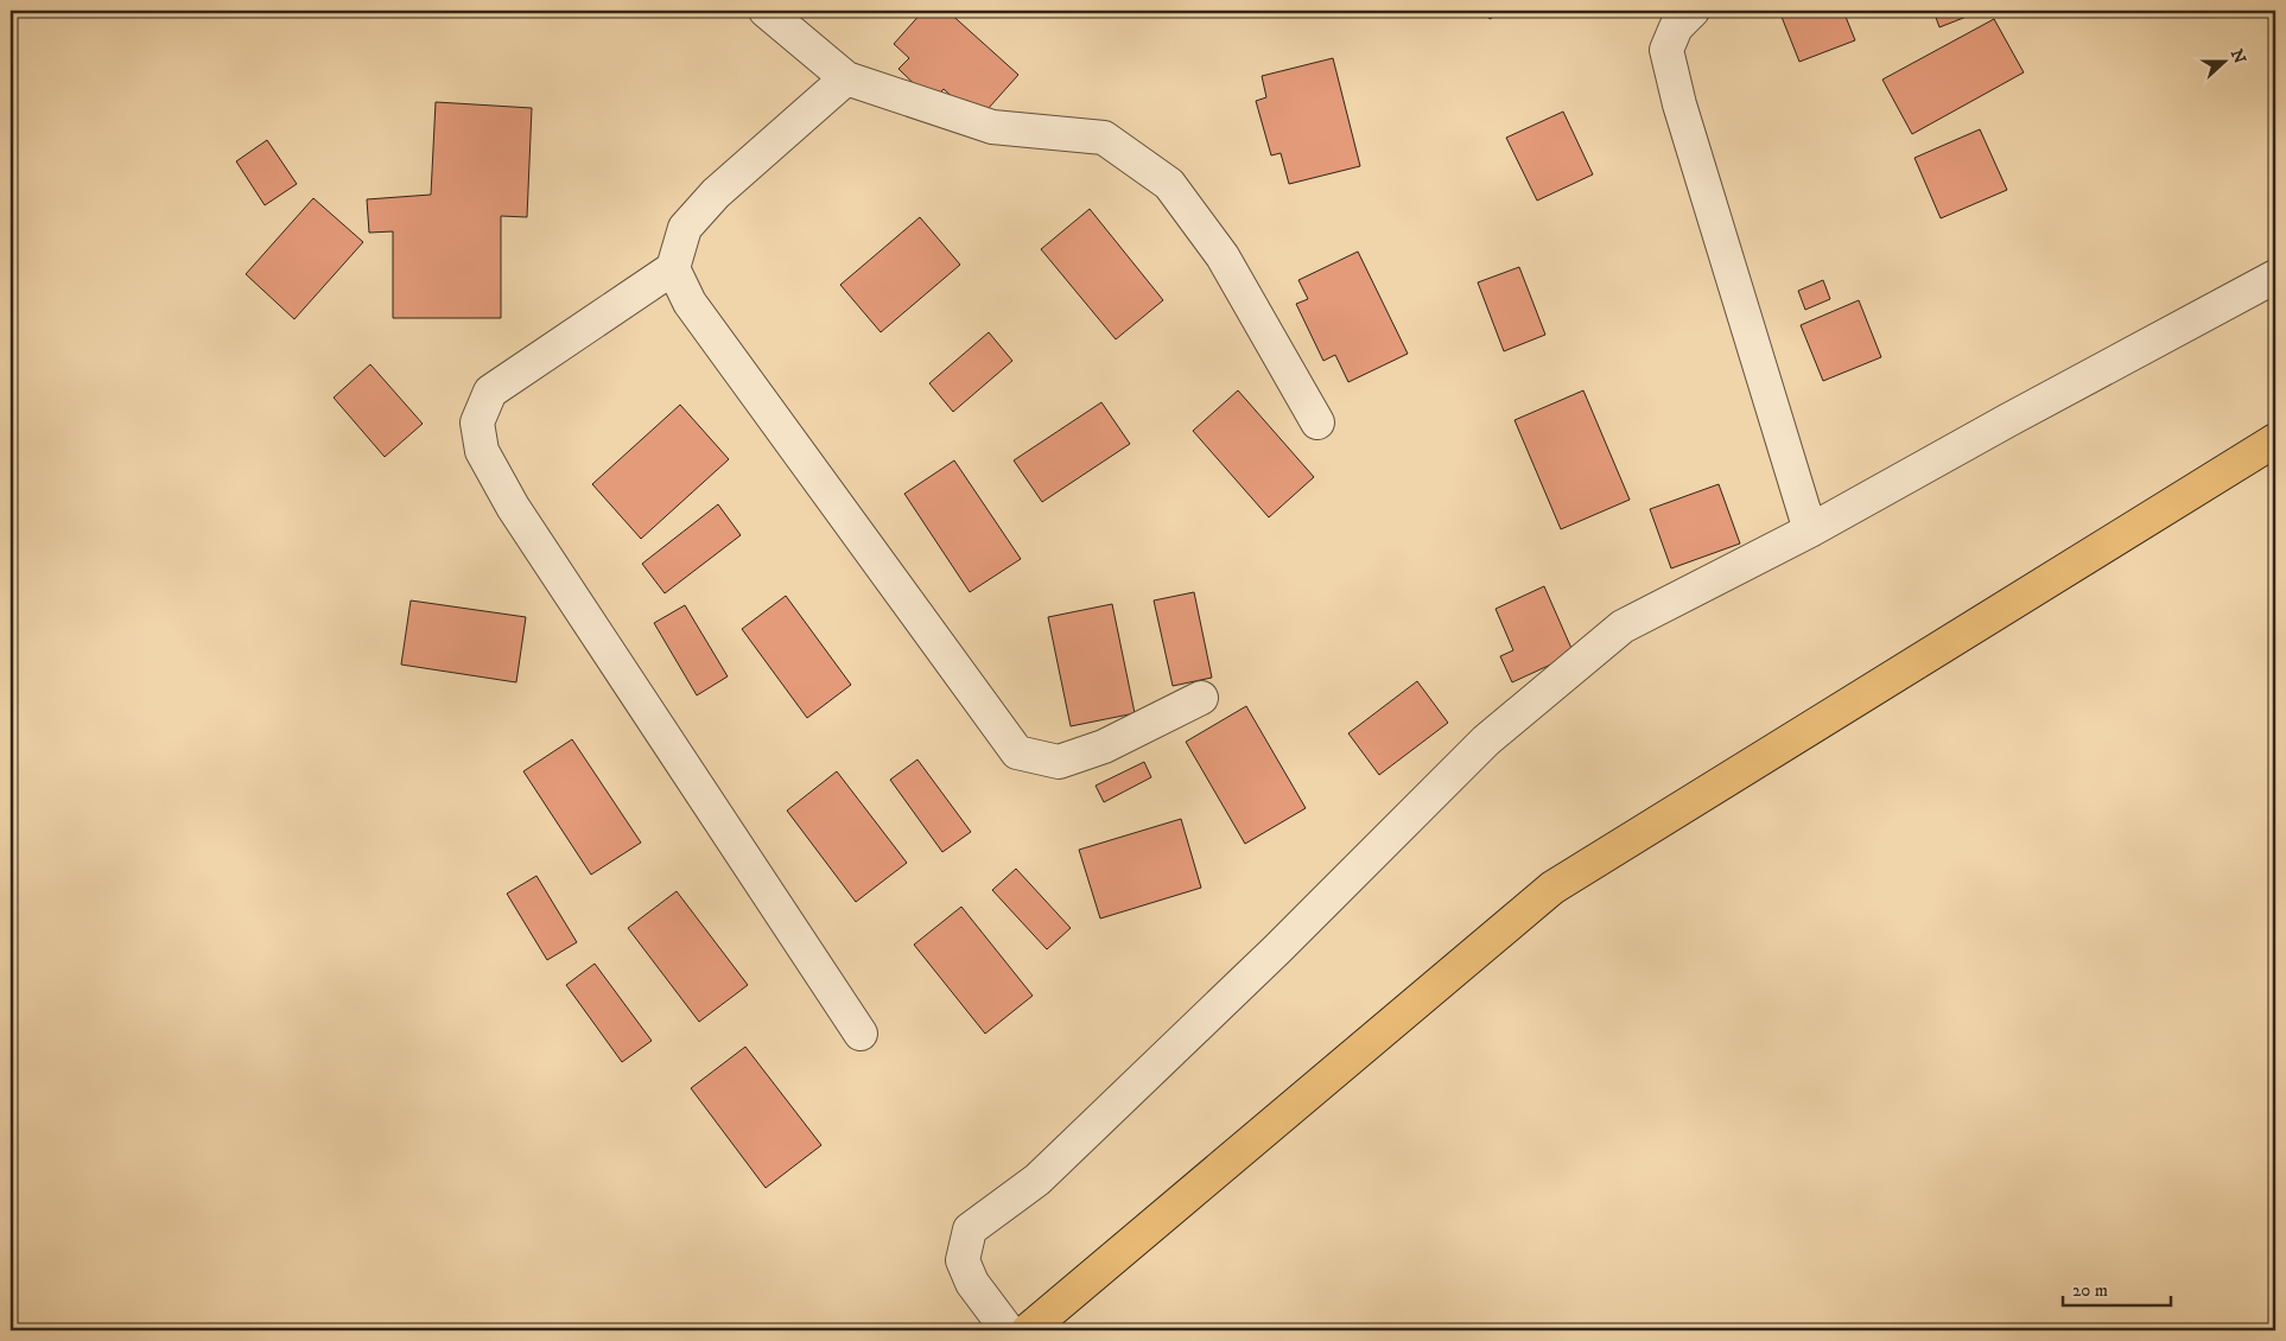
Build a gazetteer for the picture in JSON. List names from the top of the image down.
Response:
{
  "scale_bar": "20 m",
  "north": "right"
}
